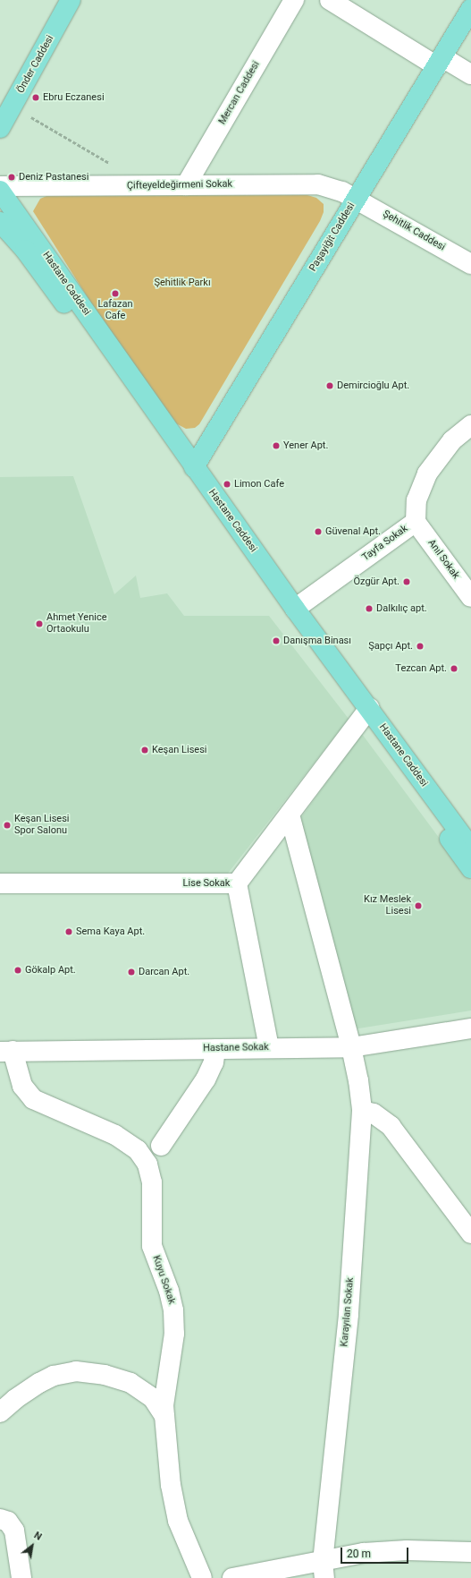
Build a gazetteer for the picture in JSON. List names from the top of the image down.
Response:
{
  "streets": {
    "main road": ["Önder Caddesi", "Paşayiğit Caddesi", "Hastane Caddesi"],
    "street": [
      "Mercan Caddesi",
      "Çifteyeldeğirmeni Sokak",
      "Şehitlik Caddesi",
      "Tayfa Sokak",
      "Anıl Sokak",
      "Lise Sokak",
      "Hastane Sokak",
      "Kuyu Sokak",
      "Karayılan Sokak"
    ]
  },
  "crossings": [
    ["Mercan Caddesi", "Çifteyeldeğirmeni Sokak"],
    ["Çifteyeldeğirmeni Sokak", "Şehitlik Caddesi"],
    ["Çifteyeldeğirmeni Sokak", "Paşayiğit Caddesi"],
    ["Şehitlik Caddesi", "Paşayiğit Caddesi"],
    ["Paşayiğit Caddesi", "Hastane Caddesi"],
    ["Hastane Caddesi", "Tayfa Sokak"],
    ["Hastane Caddesi", "Lise Sokak"],
    ["Tayfa Sokak", "Anıl Sokak"],
    ["Lise Sokak", "Karayılan Sokak"],
    ["Hastane Sokak", "Kuyu Sokak"],
    ["Hastane Sokak", "Karayılan Sokak"]
  ],
  "parks": ["Şehitlik Parkı"],
  "places": [
    "Ebru Eczanesi",
    "Deniz Pastanesi",
    "Lafazan Cafe",
    "Demircioğlu Apt.",
    "Yener Apt.",
    "Limon Cafe",
    "Güvenal Apt.",
    "Özgür Apt.",
    "Dalkılıç apt.",
    "Ahmet Yenice Ortaokulu",
    "Danışma Binası",
    "Şapçı Apt.",
    "Tezcan Apt.",
    "Keşan Lisesi",
    "Keşan Lisesi Spor Salonu",
    "Kız Meslek Lisesi",
    "Sema Kaya Apt.",
    "Gökalp Apt.",
    "Darcan Apt."
  ],
  "scale_bar": "20 m",
  "north": "top right"
}
